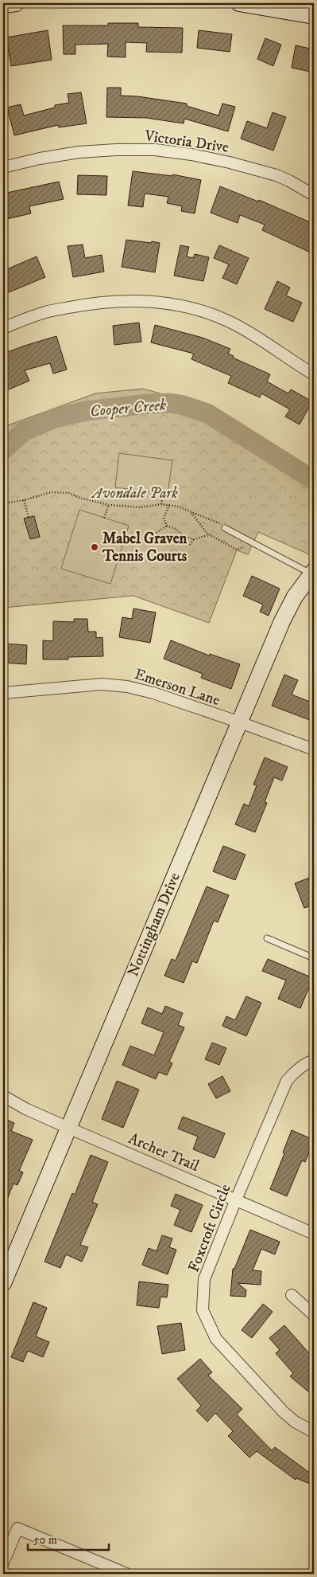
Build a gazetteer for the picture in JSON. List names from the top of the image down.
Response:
{
  "streets": {
    "street": [
      "Victoria Drive",
      "Emerson Lane",
      "Nottingham Drive",
      "Archer Trail",
      "Foxcroft Circle"
    ]
  },
  "crossings": [
    ["Emerson Lane", "Nottingham Drive"],
    ["Nottingham Drive", "Archer Trail"],
    ["Archer Trail", "Foxcroft Circle"]
  ],
  "water": ["Cooper Creek"],
  "parks": ["Avondale Park"],
  "places": ["Mabel Graven Tennis Courts"],
  "scale_bar": "50 m"
}
